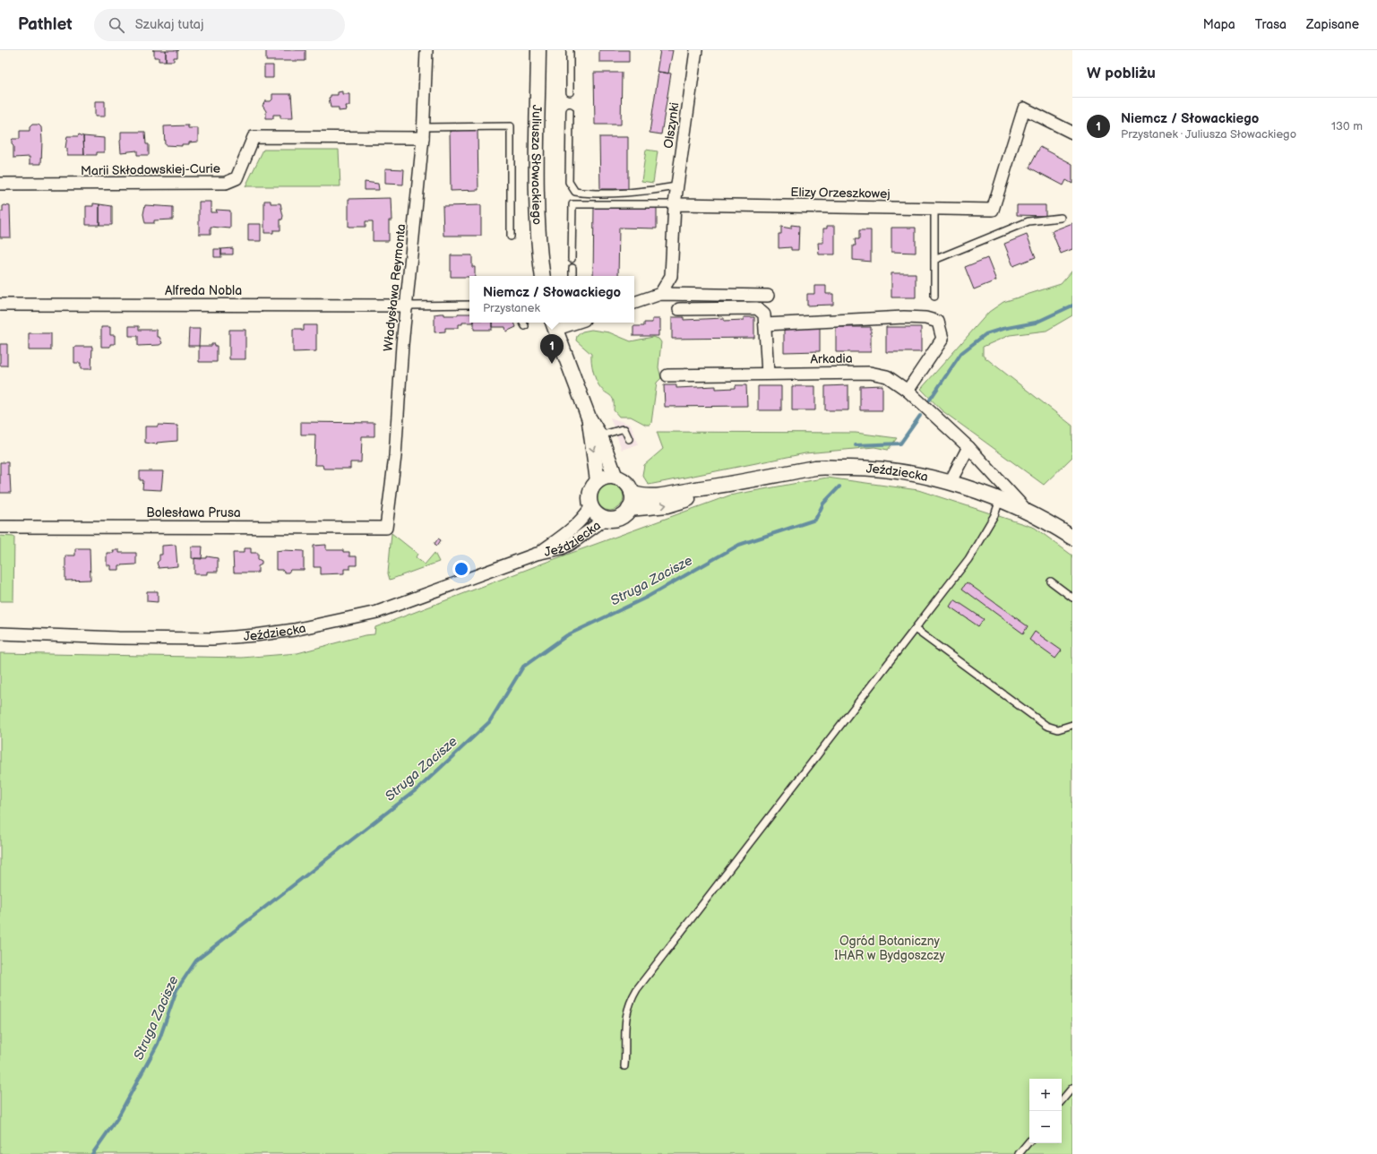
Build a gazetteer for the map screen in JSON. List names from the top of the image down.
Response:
{
  "streets": {
    "street": [
      "Olszynki",
      "Juliusza Słowackiego",
      "Marii Skłodowskiej-Curie",
      "Elizy Orzeszkowej",
      "Władysława Reymonta",
      "Alfreda Nobla",
      "Arkadia",
      "Jeździecka",
      "Bolesława Prusa"
    ]
  },
  "crossings": [
    ["Olszynki", "Elizy Orzeszkowej"],
    ["Marii Skłodowskiej-Curie", "Władysława Reymonta"],
    ["Władysława Reymonta", "Alfreda Nobla"],
    ["Władysława Reymonta", "Bolesława Prusa"],
    ["Arkadia", "Jeździecka"]
  ],
  "water": ["Struga Zacisze"],
  "parks": ["Ogród Botaniczny IHAR w Bydgoszczy"],
  "page": {
    "header": "Pathlet",
    "search": "Szukaj tutaj",
    "nav": ["Mapa", "Trasa", "Zapisane"],
    "heading": "W pobliżu",
    "list": [
      {
        "mark": "1",
        "name": "Niemcz / Słowackiego",
        "note": "Przystanek · Juliusza Słowackiego",
        "value": "130 m"
      }
    ],
    "popup": ["Niemcz / Słowackiego", "Przystanek"],
    "pins": "1",
    "map_buttons": ["+", "−"]
  }
}
